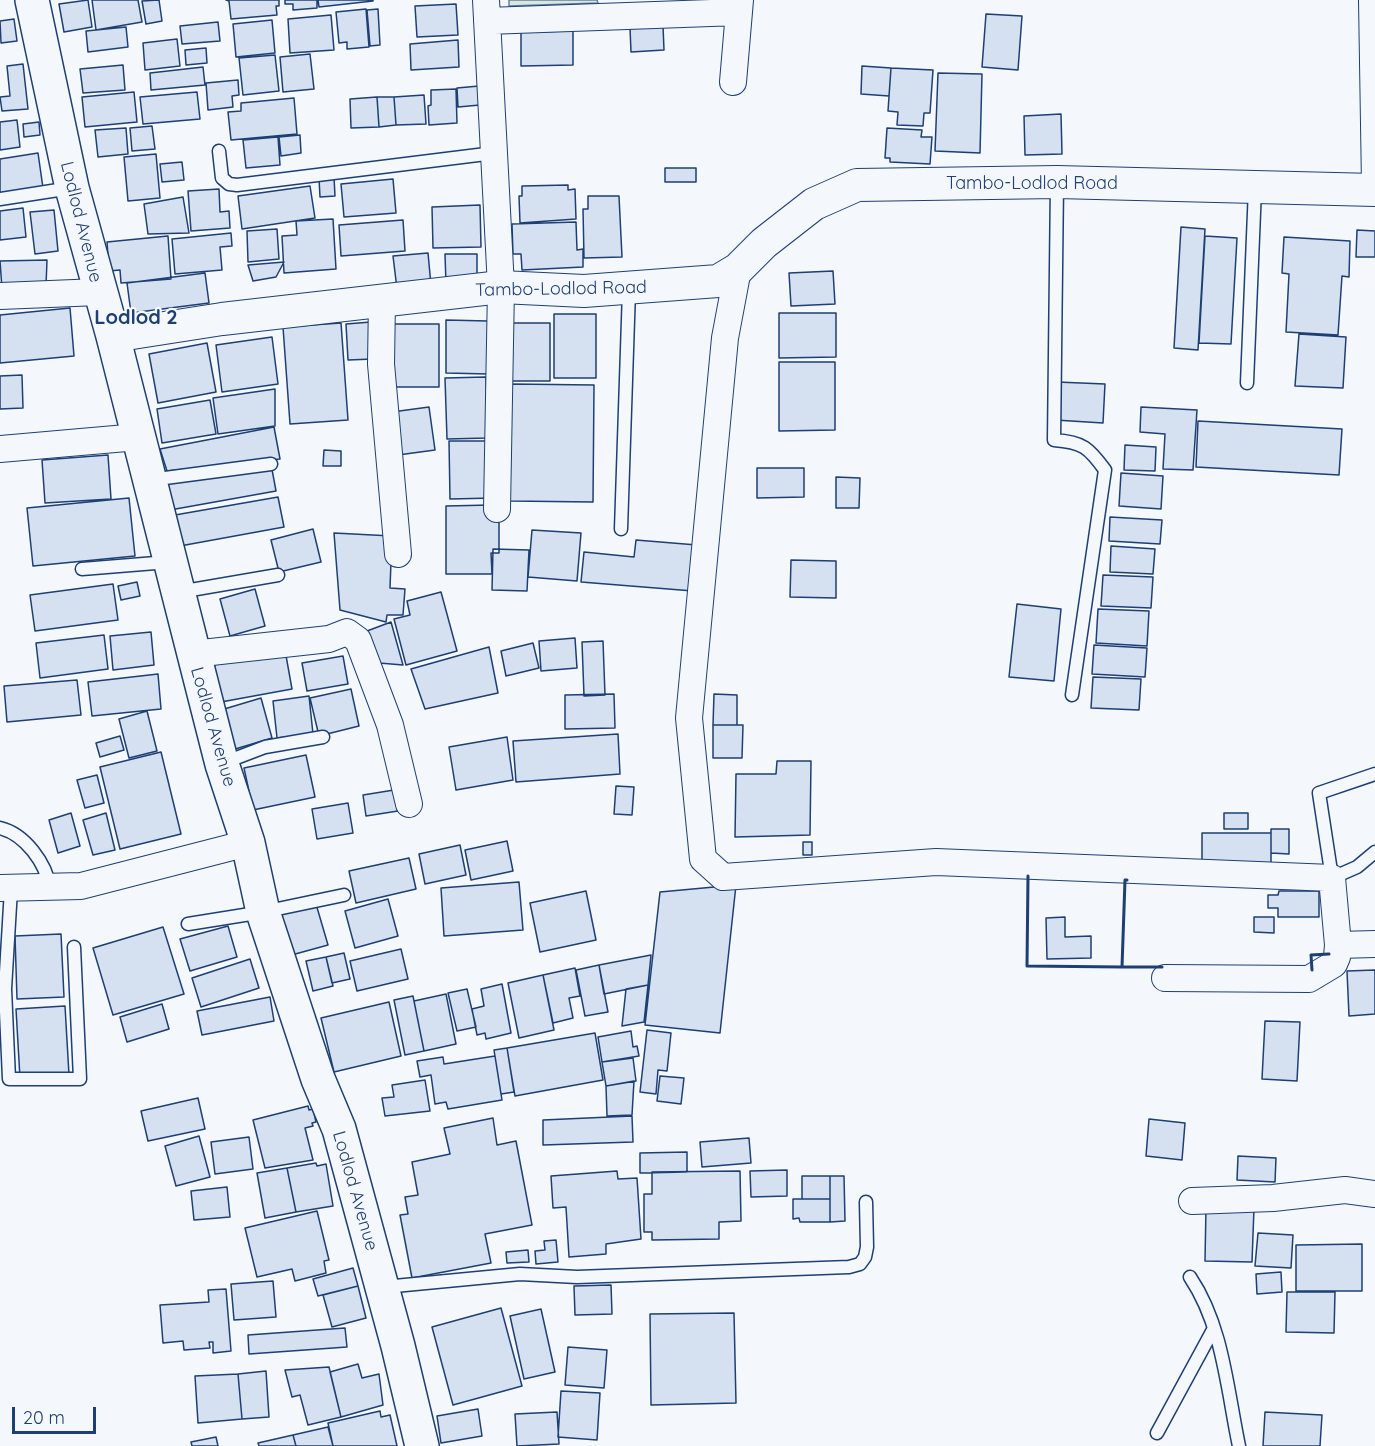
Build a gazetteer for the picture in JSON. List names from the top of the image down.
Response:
{
  "streets": {
    "main road": ["Lodlod Avenue"],
    "street": ["Tambo-Lodlod Road"]
  },
  "crossings": [
    ["Tambo-Lodlod Road", "Lodlod Avenue"]
  ],
  "districts": ["Lodlod 2"],
  "scale_bar": "20 m"
}
